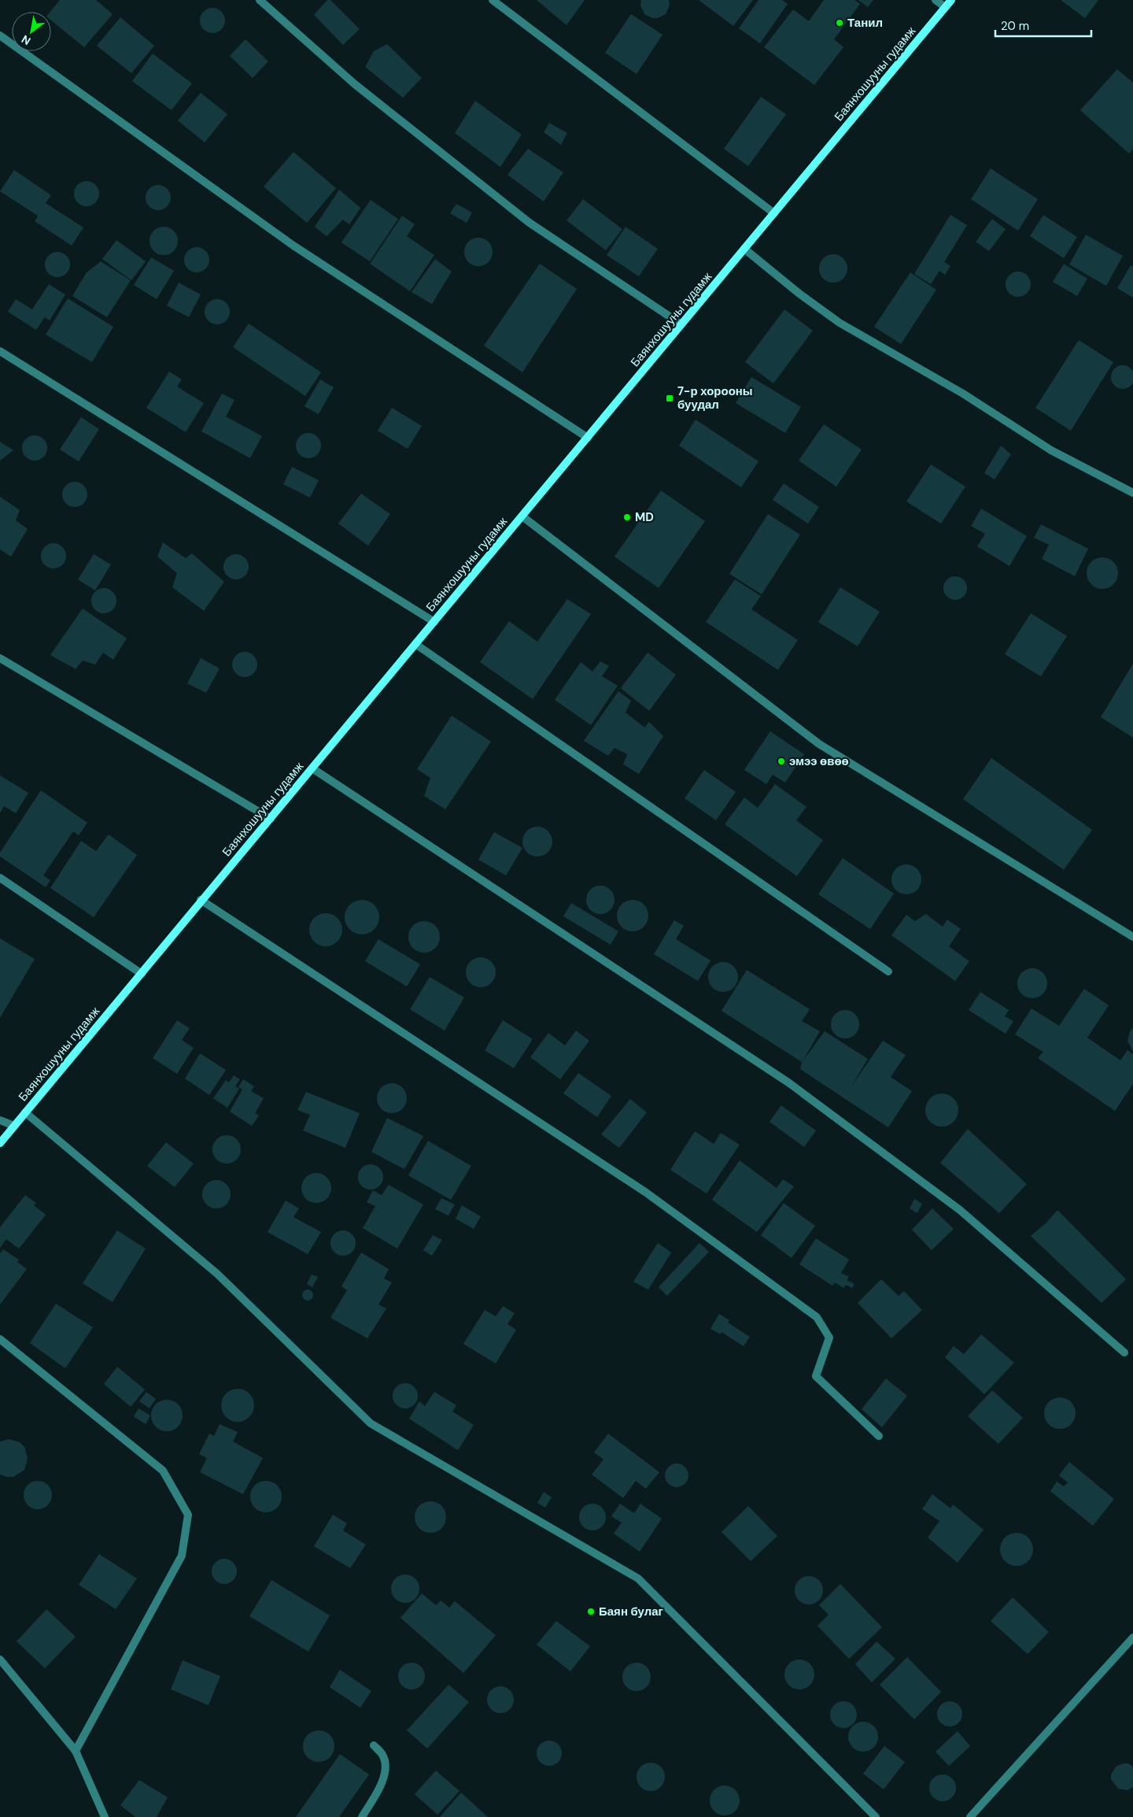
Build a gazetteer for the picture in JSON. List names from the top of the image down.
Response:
{
  "streets": {
    "main road": ["Баянхошууны гудамж"]
  },
  "places": {
    "other": [
      "Танил",
      "MD",
      "эмээ өвөө",
      "Баян булаг"
    ],
    "transit": ["7-р хорооны буудал"]
  },
  "scale_bar": "20 m",
  "north": "bottom left"
}
